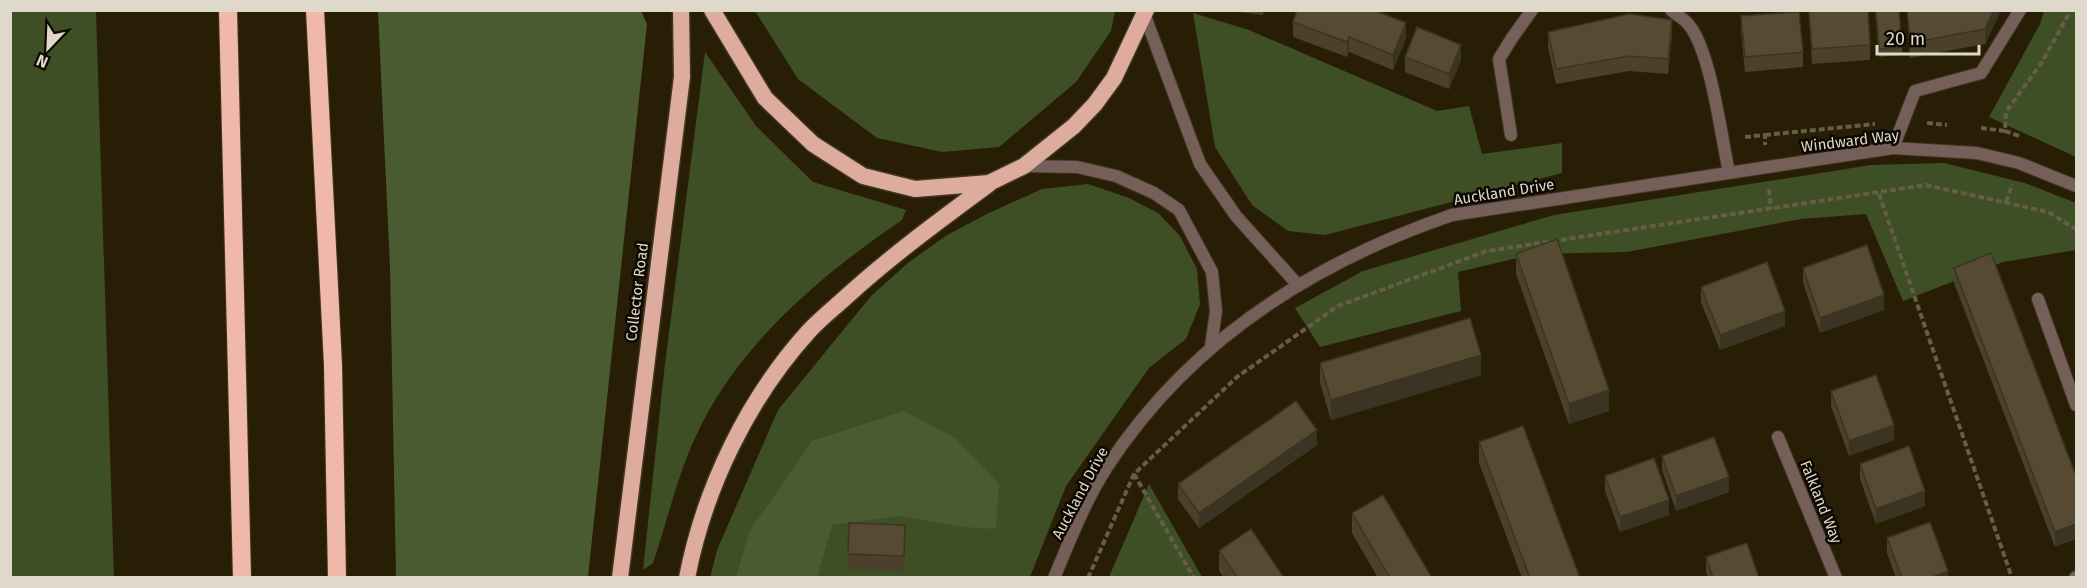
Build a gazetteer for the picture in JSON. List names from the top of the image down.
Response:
{
  "streets": {
    "highway": ["Collector Road"],
    "street": ["Windward Way", "Auckland Drive", "Falkland Way"]
  },
  "crossings": [
    ["Windward Way", "Auckland Drive"]
  ],
  "scale_bar": "20 m",
  "north": "bottom left"
}
